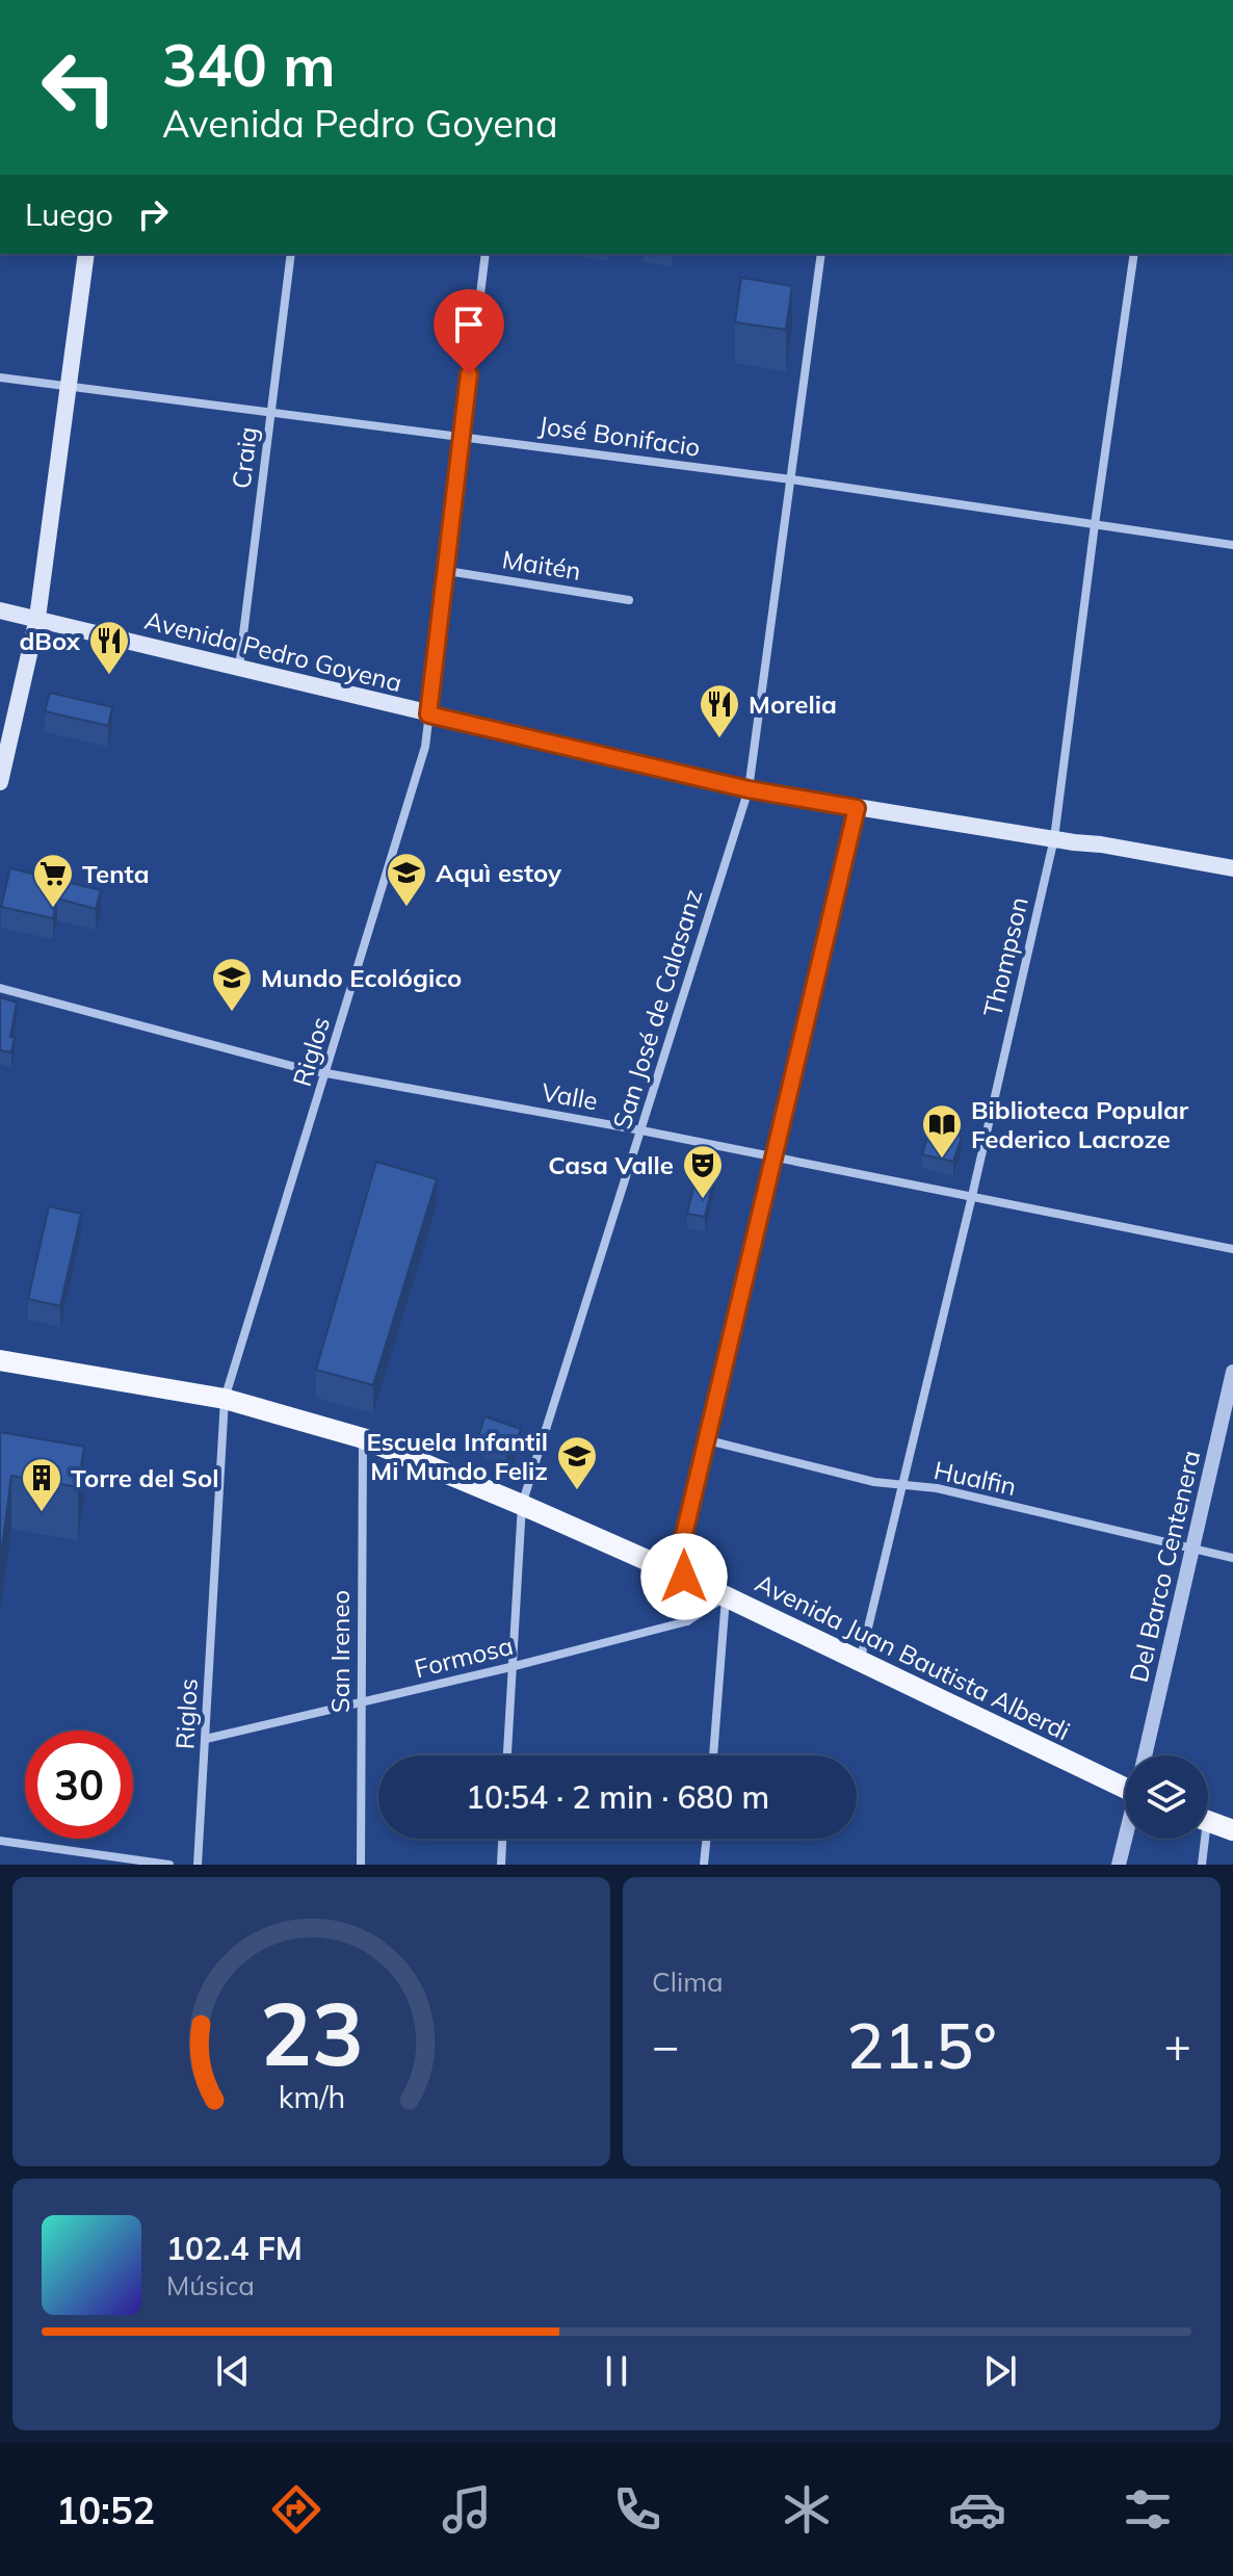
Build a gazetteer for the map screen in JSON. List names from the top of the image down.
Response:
{
  "streets": {
    "main road": ["Avenida Pedro Goyena", "Avenida Juan Bautista Alberdi"],
    "street": [
      "José Bonifacio",
      "Craig",
      "Maitén",
      "Thompson",
      "San José de Calasanz",
      "Riglos",
      "Valle",
      "Hualfin",
      "Del Barco Centenera",
      "San Ireneo",
      "Formosa"
    ]
  },
  "crossings": [
    ["José Bonifacio", "Craig"],
    ["José Bonifacio", "Thompson"],
    ["José Bonifacio", "San José de Calasanz"],
    ["José Bonifacio", "Riglos"],
    ["Craig", "Avenida Pedro Goyena"],
    ["Maitén", "Riglos"],
    ["Avenida Pedro Goyena", "Thompson"],
    ["Avenida Pedro Goyena", "San José de Calasanz"],
    ["Avenida Pedro Goyena", "Riglos"],
    ["Thompson", "Valle"],
    ["Thompson", "Hualfin"],
    ["Thompson", "Avenida Juan Bautista Alberdi"],
    ["San José de Calasanz", "Valle"],
    ["San José de Calasanz", "Formosa"],
    ["San José de Calasanz", "Avenida Juan Bautista Alberdi"],
    ["Riglos", "Valle"],
    ["Riglos", "Formosa"],
    ["Riglos", "Avenida Juan Bautista Alberdi"],
    ["Hualfin", "Del Barco Centenera"],
    ["San Ireneo", "Formosa"],
    ["San Ireneo", "Avenida Juan Bautista Alberdi"],
    ["Formosa", "Avenida Juan Bautista Alberdi"]
  ],
  "places": {
    "restaurant": ["dBox", "Morelia"],
    "school or university": ["Aquì estoy", "Mundo Ecológico", "Escuela Infantil Mi Mundo Feliz"],
    "supermarket": ["Tenta"],
    "library": ["Biblioteca Popular Federico Lacroze"],
    "theatre": ["Casa Valle"],
    "building": ["Torre del Sol"]
  },
  "page": {
    "turn": ["340 m", "Avenida Pedro Goyena"],
    "then": "Luego",
    "limit": "30",
    "trip": "10:54 · 2 min · 680 m",
    "tile": "Clima",
    "heat": ["−", "21.5°", "+"],
    "song": ["102.4 FM", "Música"],
    "tabs": "10:52",
    "gauge": ["23", "km/h"]
  }
}
